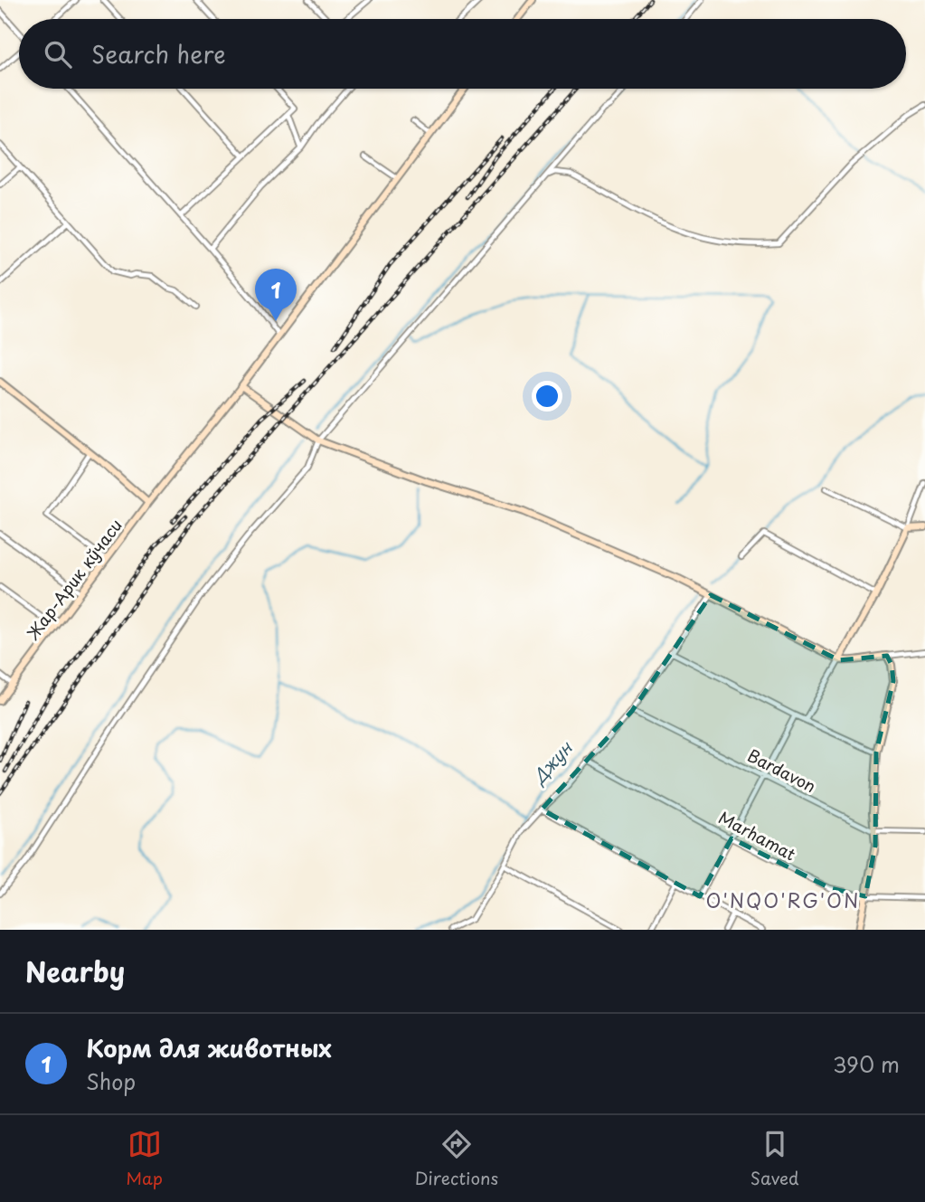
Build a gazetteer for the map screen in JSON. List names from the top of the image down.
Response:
{
  "streets": {
    "main road": ["Жар-Арик кўчаси"],
    "street": ["Bardavon", "Marhamat"]
  },
  "districts": ["O'NQO'RG'ON"],
  "water": ["Джун"],
  "page": {
    "search": "Search here",
    "pins": "1",
    "heading": "Nearby",
    "list": [
      {
        "mark": "1",
        "name": "Корм для животных",
        "note": "Shop",
        "value": "390 m"
      }
    ],
    "nav": ["Map", "Directions", "Saved"]
  }
}
